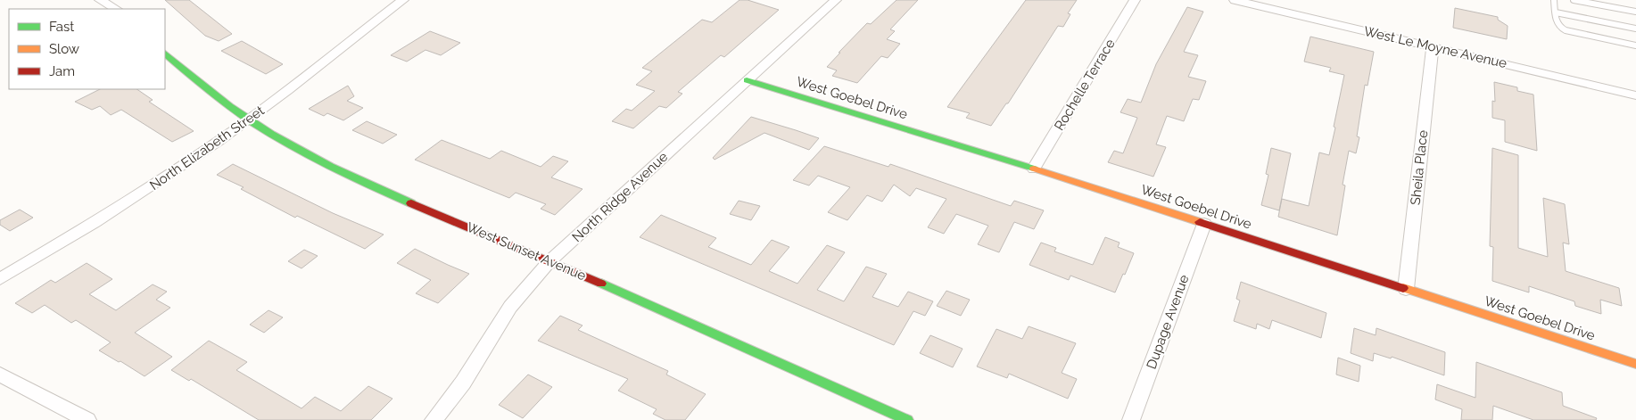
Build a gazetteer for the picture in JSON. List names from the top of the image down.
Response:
{
  "streets": {
    "street": [
      "West Le Moyne Avenue",
      "Rochelle Terrace",
      "West Goebel Drive",
      "North Elizabeth Street",
      "Sheila Place",
      "North Ridge Avenue",
      "West Sunset Avenue",
      "Dupage Avenue"
    ]
  },
  "crossings": [
    ["West Le Moyne Avenue", "Sheila Place"],
    ["Rochelle Terrace", "West Goebel Drive"],
    ["West Goebel Drive", "Sheila Place"],
    ["West Goebel Drive", "North Ridge Avenue"],
    ["West Goebel Drive", "Dupage Avenue"],
    ["North Elizabeth Street", "West Sunset Avenue"],
    ["North Ridge Avenue", "West Sunset Avenue"]
  ],
  "legend": ["Fast", "Slow", "Jam"]
}
